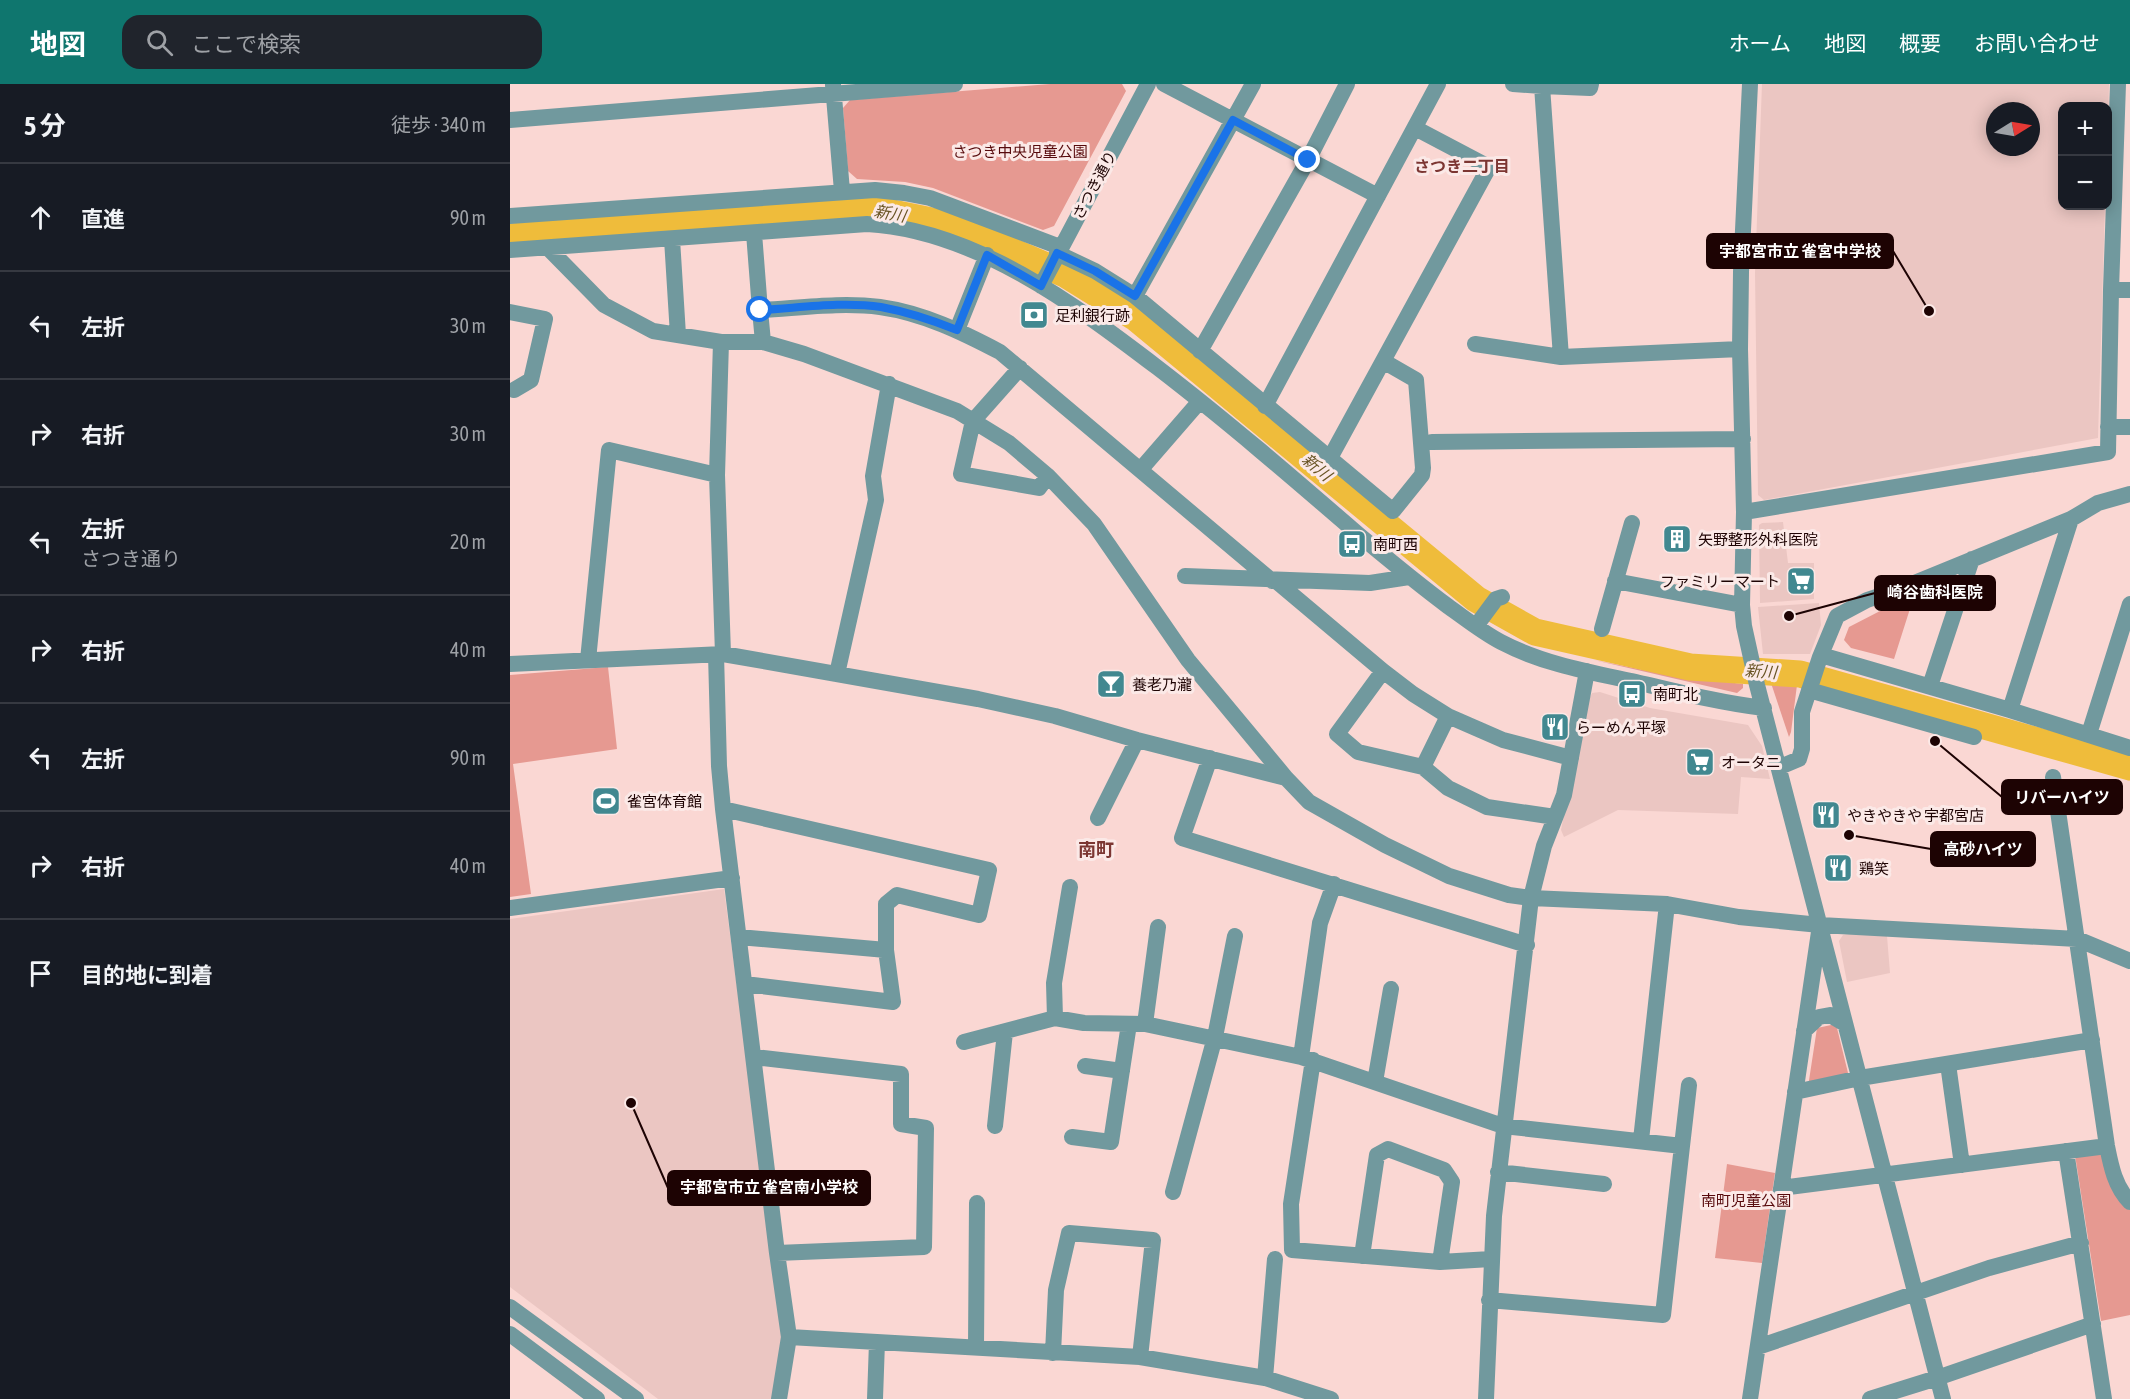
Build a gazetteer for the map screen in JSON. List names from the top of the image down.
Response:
{
  "streets": {
    "street": ["さつき通り"]
  },
  "districts": ["さつき二丁目", "南町"],
  "water": ["新川"],
  "parks": ["さつき中央児童公園", "南町児童公園"],
  "places": {
    "other": [
      "宇都宮市立 雀宮中学校",
      "崎谷歯科医院",
      "リバーハイツ",
      "高砂ハイツ",
      "宇都宮市立 雀宮南小学校"
    ],
    "bank": ["足利銀行跡"],
    "building": ["矢野整形外科医院"],
    "bus stop": ["南町西", "南町北"],
    "supermarket": ["ファミリーマート", "オータニ"],
    "bar": ["養老乃瀧"],
    "restaurant": ["らーめん平塚", "やきやきや 宇都宮店", "鶏笑"],
    "sports": ["雀宮体育館"]
  },
  "north": "right",
  "page": {
    "header": "地図",
    "search": "ここで検索",
    "nav": [
      "ホーム",
      "地図",
      "概要",
      "お問い合わせ"
    ],
    "heading": ["5 分", "徒歩 · 340 m"],
    "map_buttons": ["+", "−"],
    "list": [
      ["直進", "90 m"],
      ["左折", "30 m"],
      ["右折", "30 m"],
      ["左折", "さつき通り", "20 m"],
      ["右折", "40 m"],
      ["左折", "90 m"],
      ["右折", "40 m"],
      "目的地に到着"
    ]
  }
}
